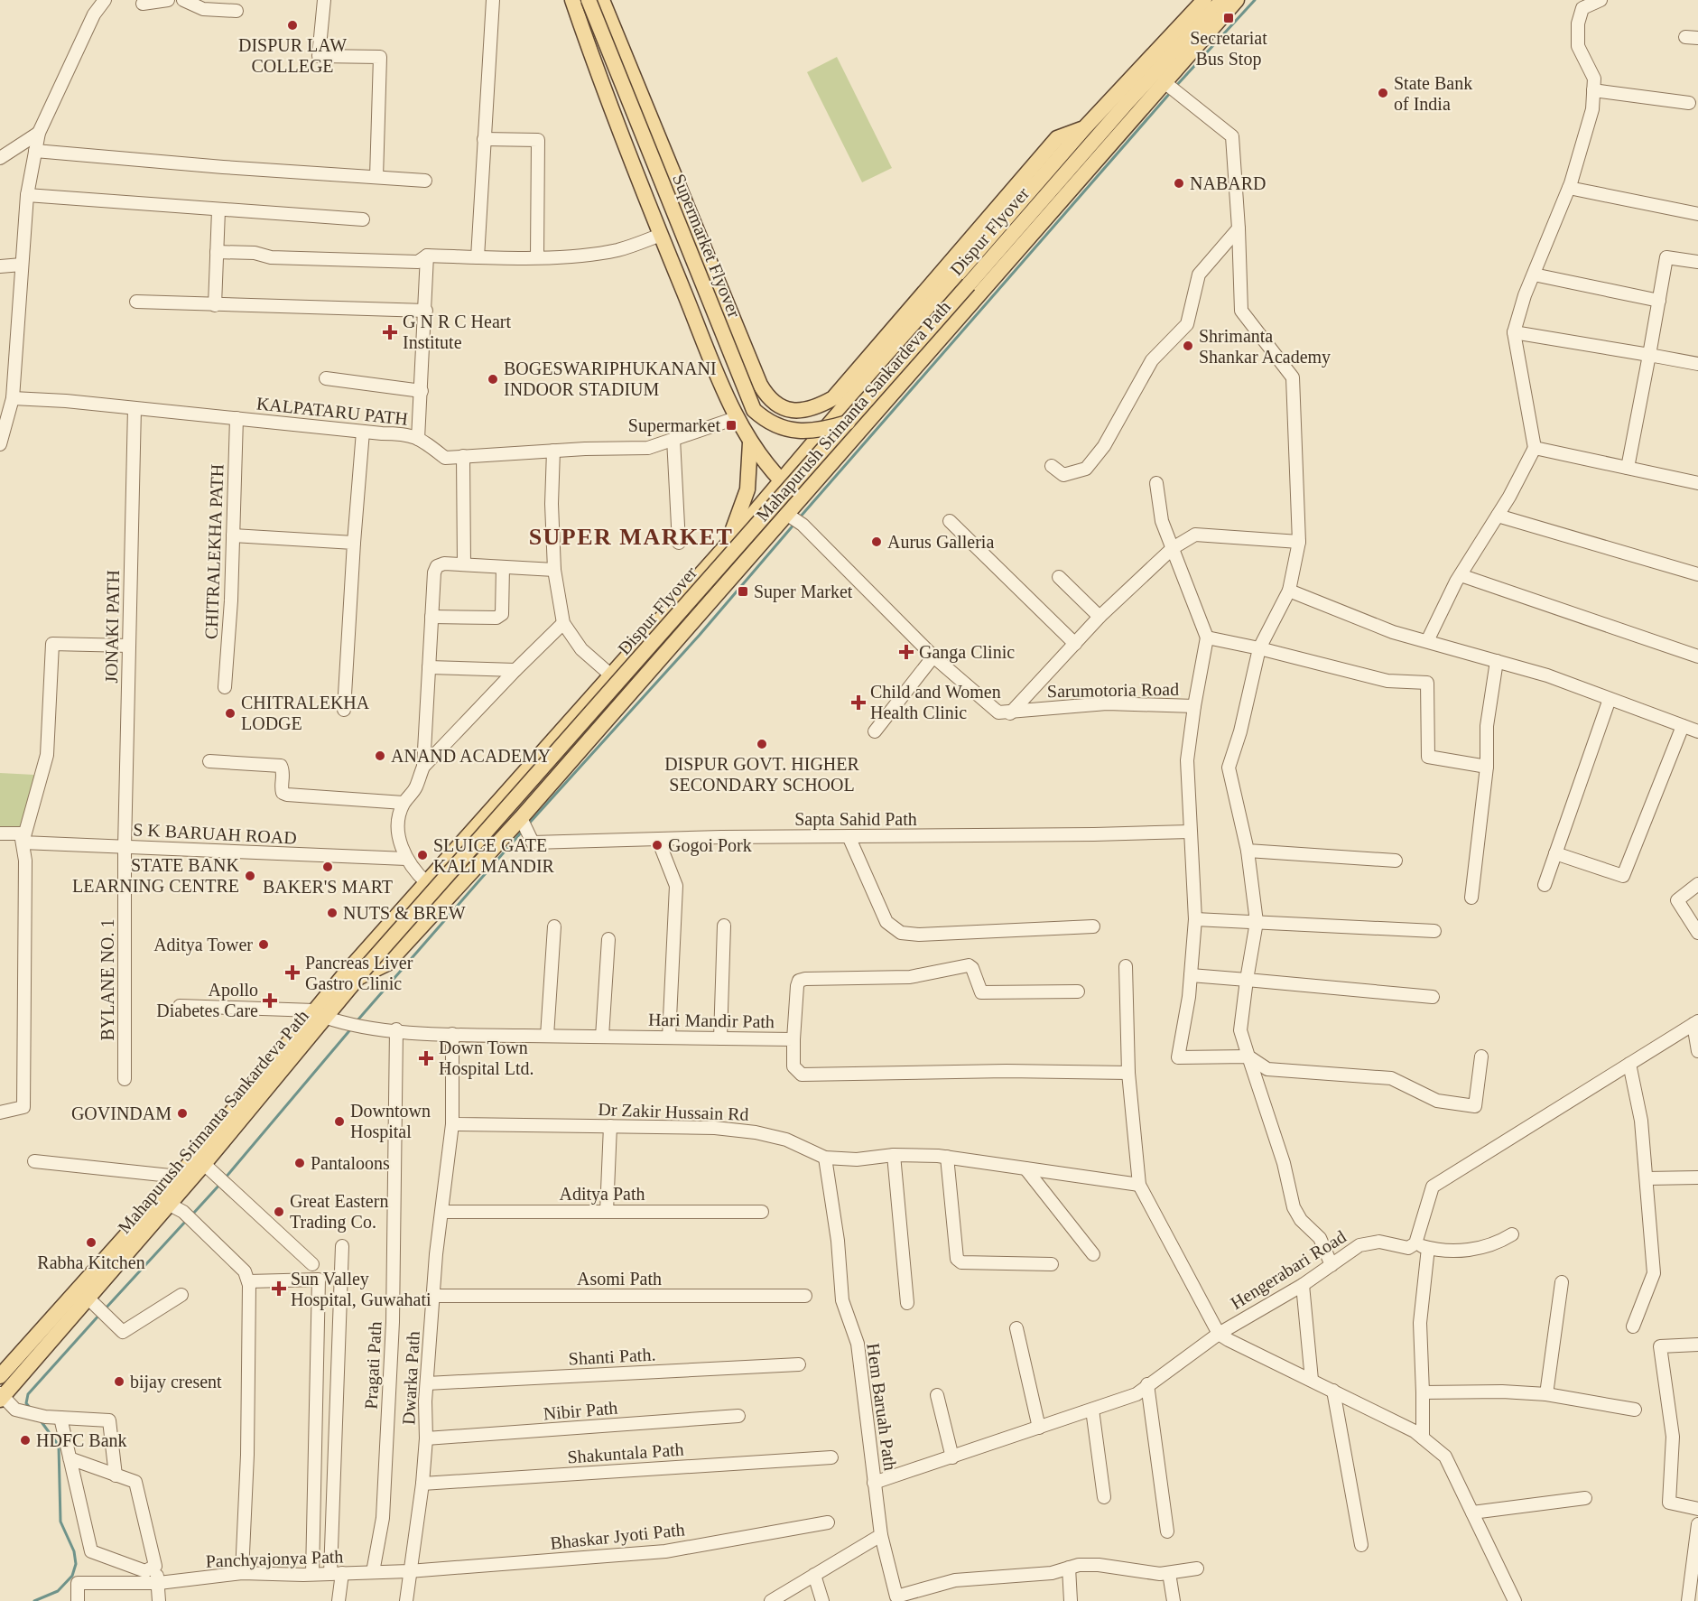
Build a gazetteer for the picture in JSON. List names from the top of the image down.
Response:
{
  "streets": {
    "main road": ["Dispur Flyover", "Supermarket Flyover", "Mahapurush Srimanta Sankardeva Path"],
    "street": [
      "KALPATARU PATH",
      "CHITRALEKHA PATH",
      "JONAKI PATH",
      "Sarumotoria Road",
      "Sapta Sahid Path",
      "S K BARUAH ROAD",
      "BYLANE NO. 1",
      "Hari Mandir Path",
      "Dr Zakir Hussain Rd",
      "Aditya Path",
      "Hengerabari Road",
      "Asomi Path",
      "Shanti Path.",
      "Pragati Path",
      "Dwarka Path",
      "Hem Baruah Path",
      "Nibir Path",
      "Shakuntala Path",
      "Bhaskar Jyoti Path",
      "Panchyajonya Path"
    ]
  },
  "crossings": [
    ["Dispur Flyover", "Supermarket Flyover"],
    ["Dispur Flyover", "Mahapurush Srimanta Sankardeva Path"],
    ["KALPATARU PATH", "CHITRALEKHA PATH"],
    ["KALPATARU PATH", "JONAKI PATH"],
    ["Mahapurush Srimanta Sankardeva Path", "Sapta Sahid Path"],
    ["Mahapurush Srimanta Sankardeva Path", "Hari Mandir Path"],
    ["JONAKI PATH", "S K BARUAH ROAD"],
    ["JONAKI PATH", "BYLANE NO. 1"],
    ["Sarumotoria Road", "Sapta Sahid Path"],
    ["S K BARUAH ROAD", "BYLANE NO. 1"],
    ["Hari Mandir Path", "Pragati Path"],
    ["Dr Zakir Hussain Rd", "Dwarka Path"],
    ["Dr Zakir Hussain Rd", "Hem Baruah Path"],
    ["Aditya Path", "Dwarka Path"],
    ["Hengerabari Road", "Hem Baruah Path"],
    ["Asomi Path", "Dwarka Path"],
    ["Shanti Path.", "Dwarka Path"],
    ["Pragati Path", "Panchyajonya Path"],
    ["Dwarka Path", "Nibir Path"],
    ["Dwarka Path", "Shakuntala Path"],
    ["Dwarka Path", "Bhaskar Jyoti Path"],
    ["Dwarka Path", "Panchyajonya Path"],
    ["Bhaskar Jyoti Path", "Panchyajonya Path"]
  ],
  "districts": ["SUPER MARKET"],
  "places": {
    "transit": ["Secretariat Bus Stop", "Supermarket", "Super Market"],
    "other": [
      "DISPUR LAW COLLEGE",
      "State Bank of India",
      "NABARD",
      "Shrimanta Shankar Academy",
      "BOGESWARIPHUKANANI INDOOR STADIUM",
      "Aurus Galleria",
      "CHITRALEKHA LODGE",
      "DISPUR GOVT. HIGHER SECONDARY SCHOOL",
      "ANAND ACADEMY",
      "Gogoi Pork",
      "SLUICE GATE KALI MANDIR",
      "BAKER'S MART",
      "STATE BANK LEARNING CENTRE",
      "NUTS & BREW",
      "Aditya Tower",
      "GOVINDAM",
      "Downtown Hospital",
      "Pantaloons",
      "Great Eastern Trading Co.",
      "Rabha Kitchen",
      "bijay cresent",
      "HDFC Bank"
    ],
    "health": [
      "G N R C Heart Institute",
      "Ganga Clinic",
      "Child and Women Health Clinic",
      "Pancreas Liver Gastro Clinic",
      "Apollo Diabetes Care",
      "Down Town Hospital Ltd.",
      "Sun Valley Hospital, Guwahati"
    ]
  }
}
